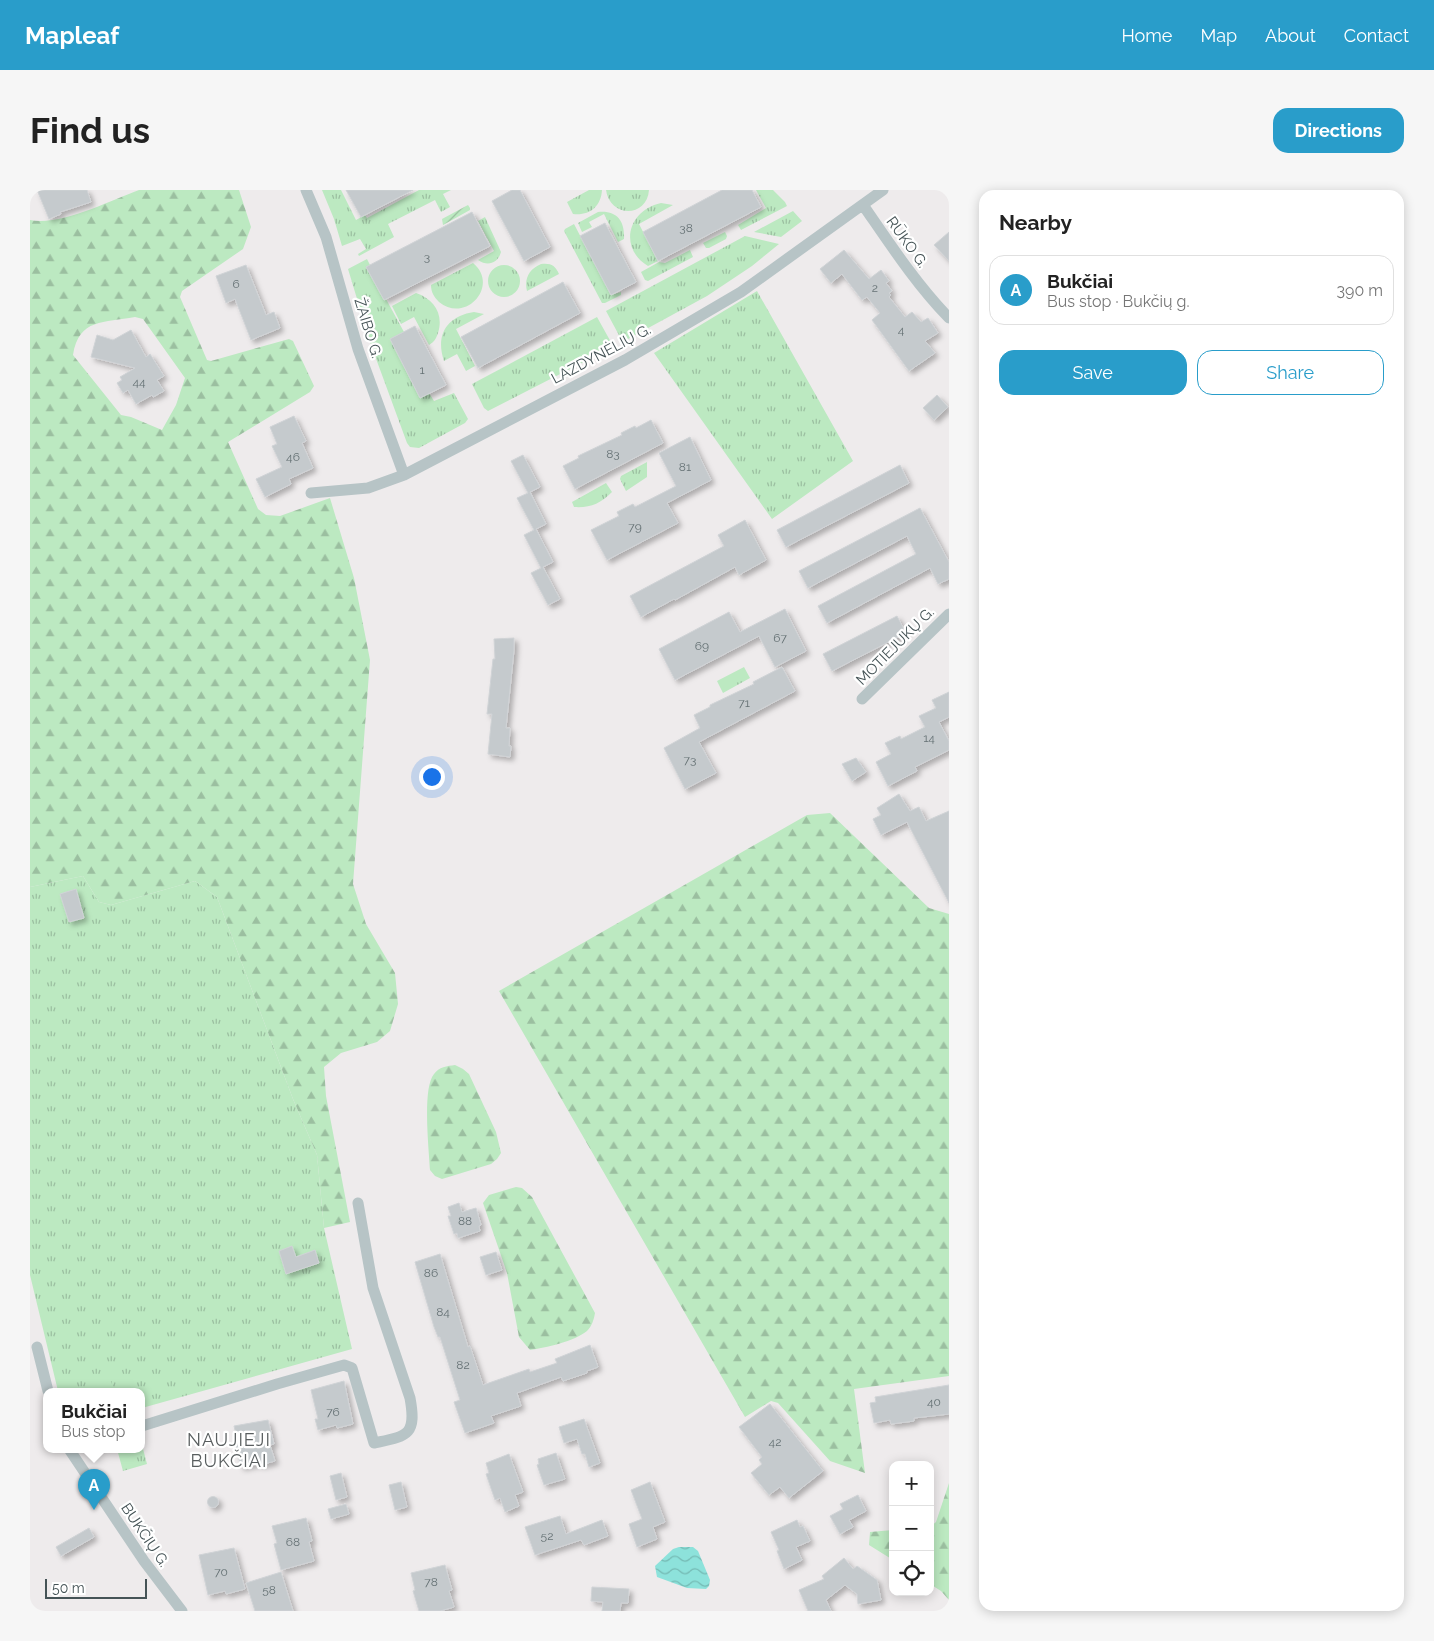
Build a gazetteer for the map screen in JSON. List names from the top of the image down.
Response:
{
  "streets": {
    "street": [
      "RŪKO G.",
      "ŽAIBO G.",
      "LAZDYNĖLIŲ G.",
      "MOTIEJUKŲ G.",
      "BUKČIŲ G."
    ]
  },
  "crossings": [
    ["RŪKO G.", "LAZDYNĖLIŲ G."],
    ["ŽAIBO G.", "LAZDYNĖLIŲ G."]
  ],
  "districts": ["NAUJIEJI BUKČIAI"],
  "house_numbers": [
    "38",
    "3",
    "6",
    "2",
    "4",
    "1",
    "44",
    "83",
    "46",
    "81",
    "79",
    "67",
    "69",
    "71",
    "14",
    "73",
    "88",
    "86",
    "84",
    "82",
    "40",
    "76",
    "42",
    "52",
    "68",
    "70",
    "78",
    "58"
  ],
  "scale_bar": "50 m",
  "page": {
    "header": "Mapleaf",
    "nav": [
      "Home",
      "Map",
      "About",
      "Contact"
    ],
    "buttons": [
      "Directions",
      ["Save", "Share"]
    ],
    "title": "Find us",
    "heading": "Nearby",
    "list": [
      {
        "mark": "A",
        "name": "Bukčiai",
        "note": "Bus stop · Bukčių g.",
        "value": "390 m"
      }
    ],
    "popup": ["Bukčiai", "Bus stop"],
    "map_buttons": ["+", "−"],
    "pins": "A",
    "scale": "50 m"
  }
}
